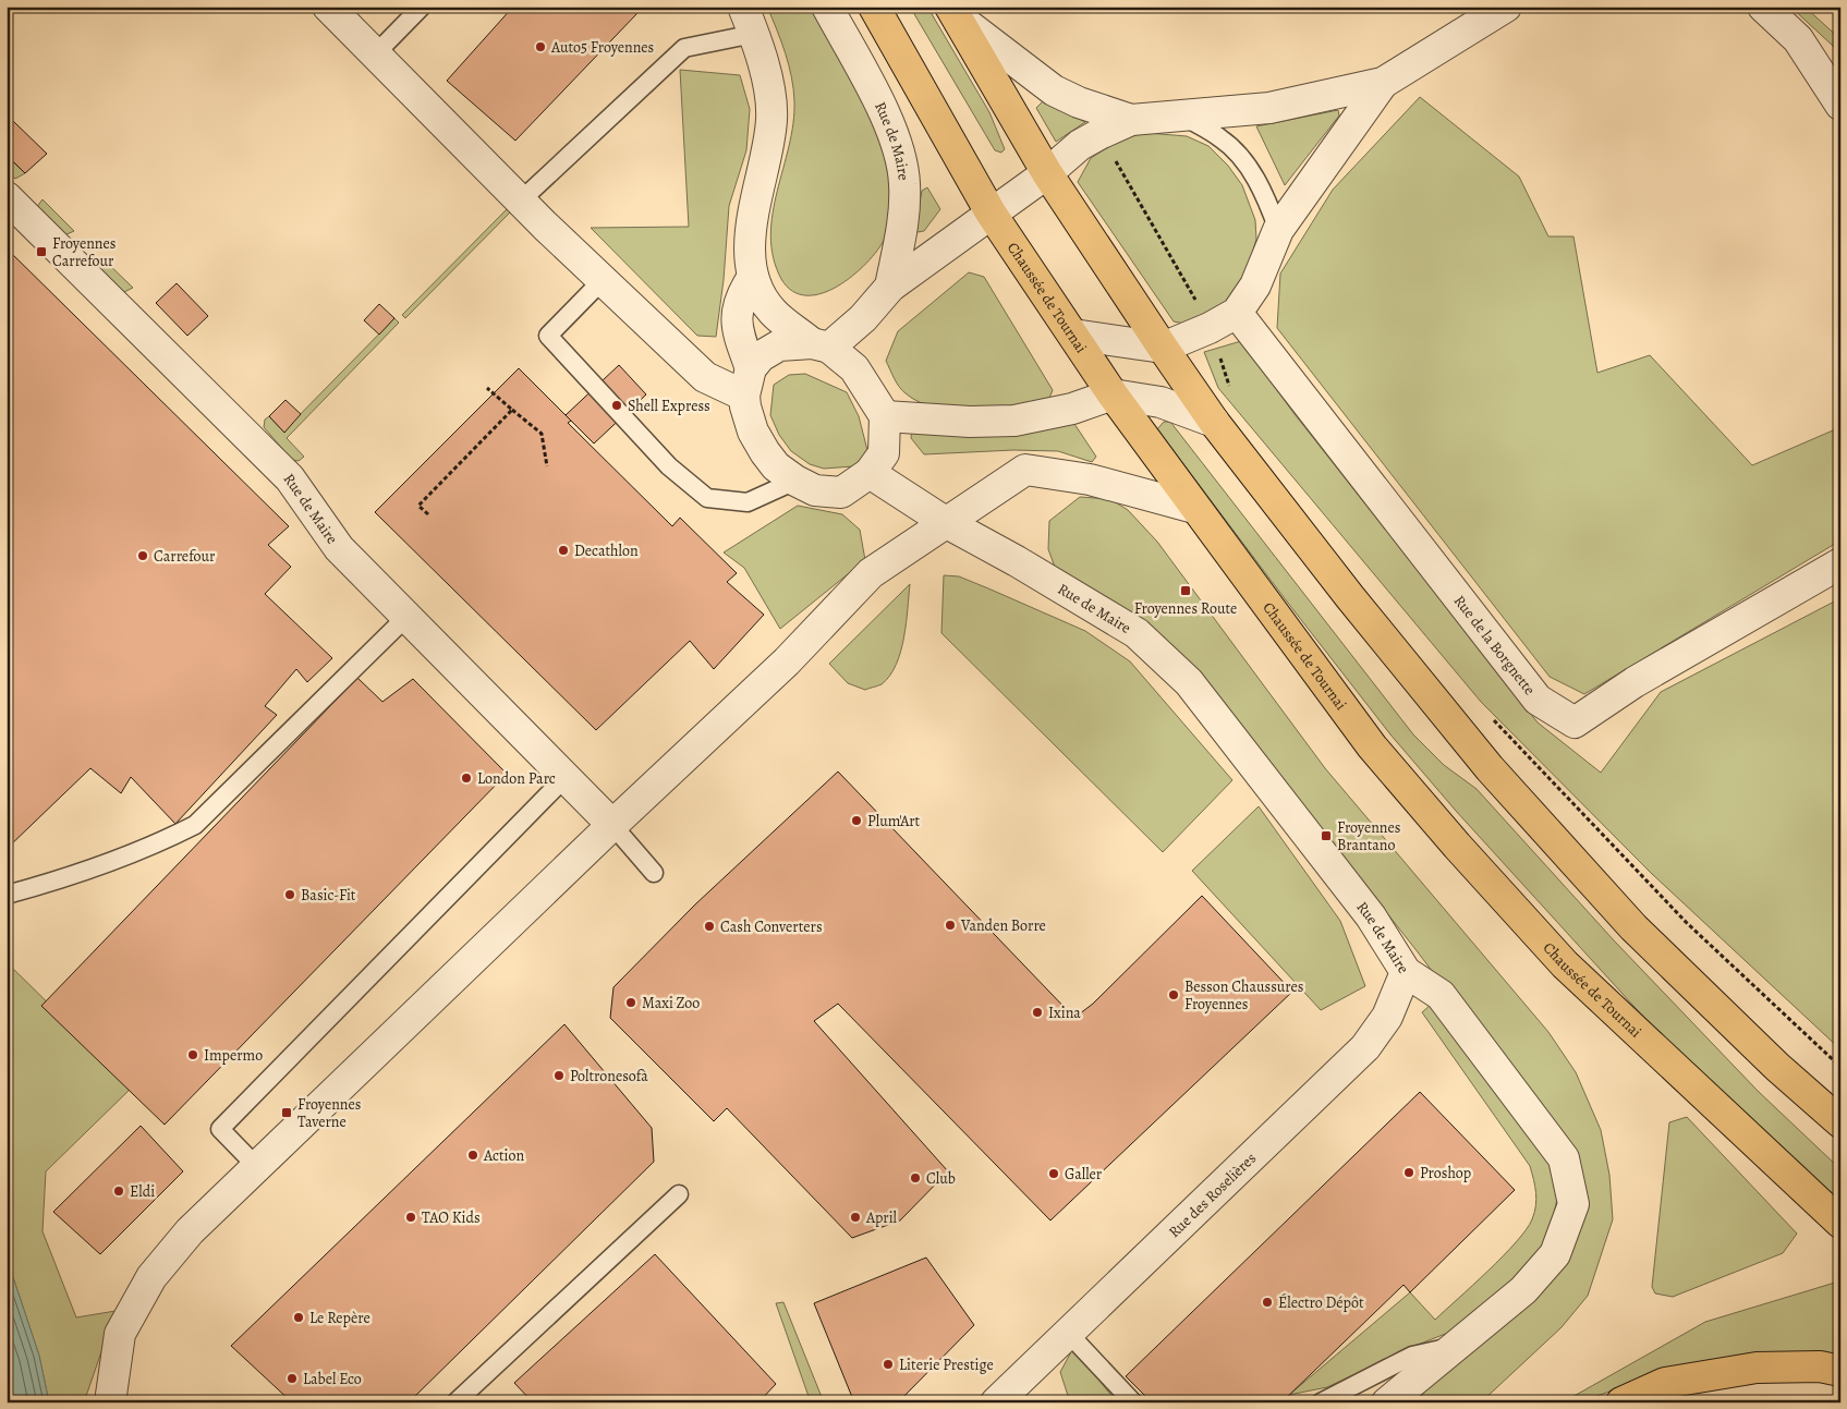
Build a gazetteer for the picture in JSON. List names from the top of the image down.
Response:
{
  "streets": {
    "main road": ["Chaussée de Tournai"],
    "street": ["Rue de Maire", "Rue de la Borgnette", "Rue des Roselières"]
  },
  "crossings": [
    ["Rue de Maire", "Rue des Roselières"]
  ],
  "places": {
    "other": [
      "Auto5 Froyennes",
      "Shell Express",
      "Decathlon",
      "Carrefour",
      "London Parc",
      "Plum'Art",
      "Basic-Fit",
      "Vanden Borre",
      "Cash Converters",
      "Besson Chaussures Froyennes",
      "Maxi Zoo",
      "Ixina",
      "Impermo",
      "Poltronesofà",
      "Action",
      "Proshop",
      "Galler",
      "Club",
      "Eldi",
      "TAO Kids",
      "April",
      "Électro Dépôt",
      "Le Repère",
      "Literie Prestige",
      "Label Eco"
    ],
    "transit": [
      "Froyennes Carrefour",
      "Froyennes Route",
      "Froyennes Brantano",
      "Froyennes Taverne"
    ]
  }
}
